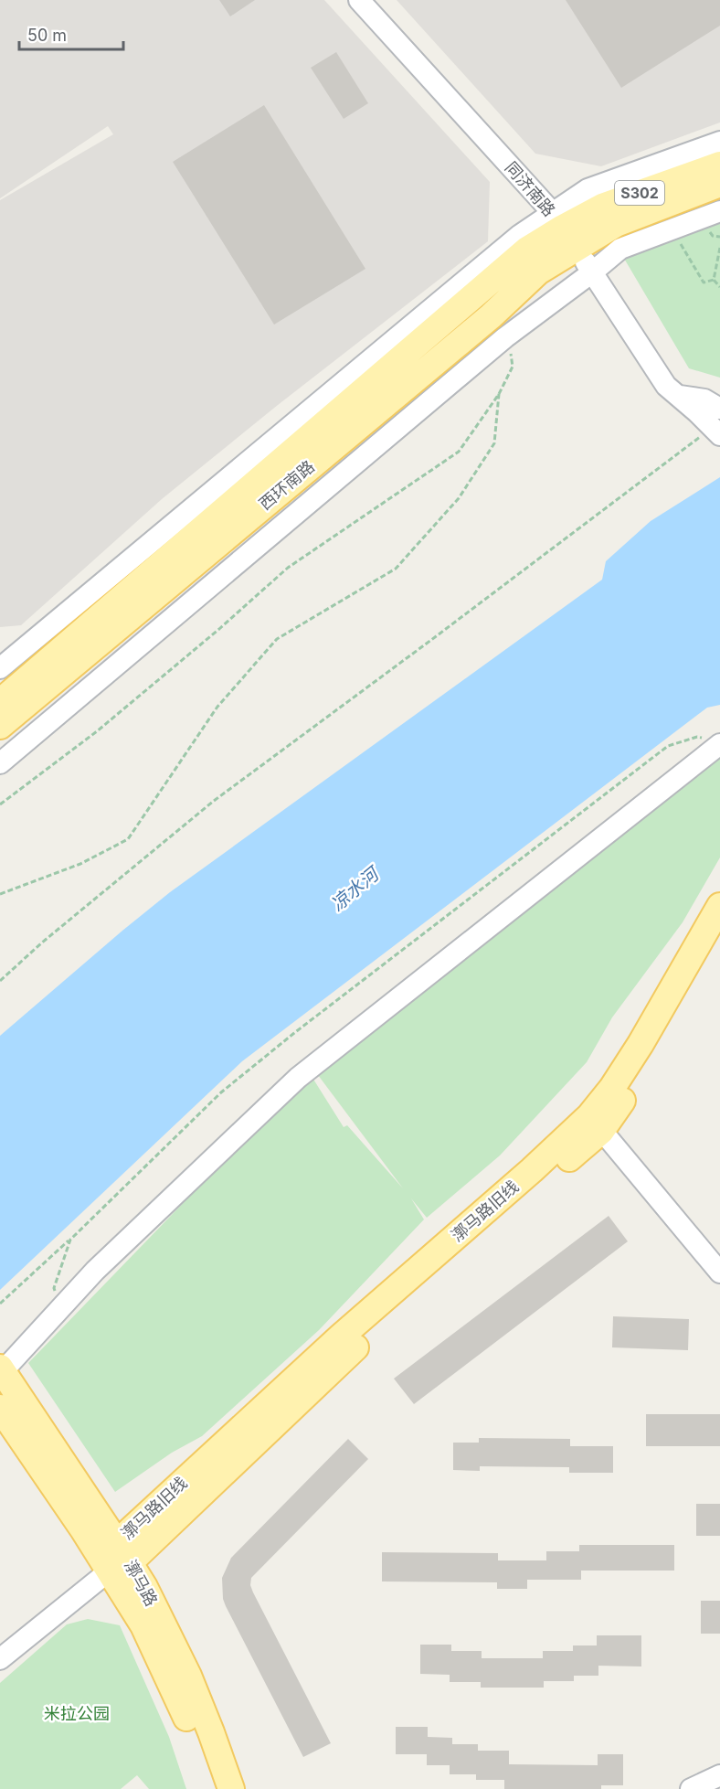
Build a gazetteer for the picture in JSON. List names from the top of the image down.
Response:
{
  "streets": {
    "main road": [
      "S302",
      "西环南路",
      "漷马路旧线",
      "漷马路"
    ],
    "street": ["同济南路"]
  },
  "crossings": [
    ["同济南路", "S302"],
    ["同济南路", "西环南路"],
    ["S302", "西环南路"],
    ["漷马路旧线", "漷马路"]
  ],
  "water": ["凉水河"],
  "parks": ["米拉公园"],
  "scale_bar": "50 m"
}
